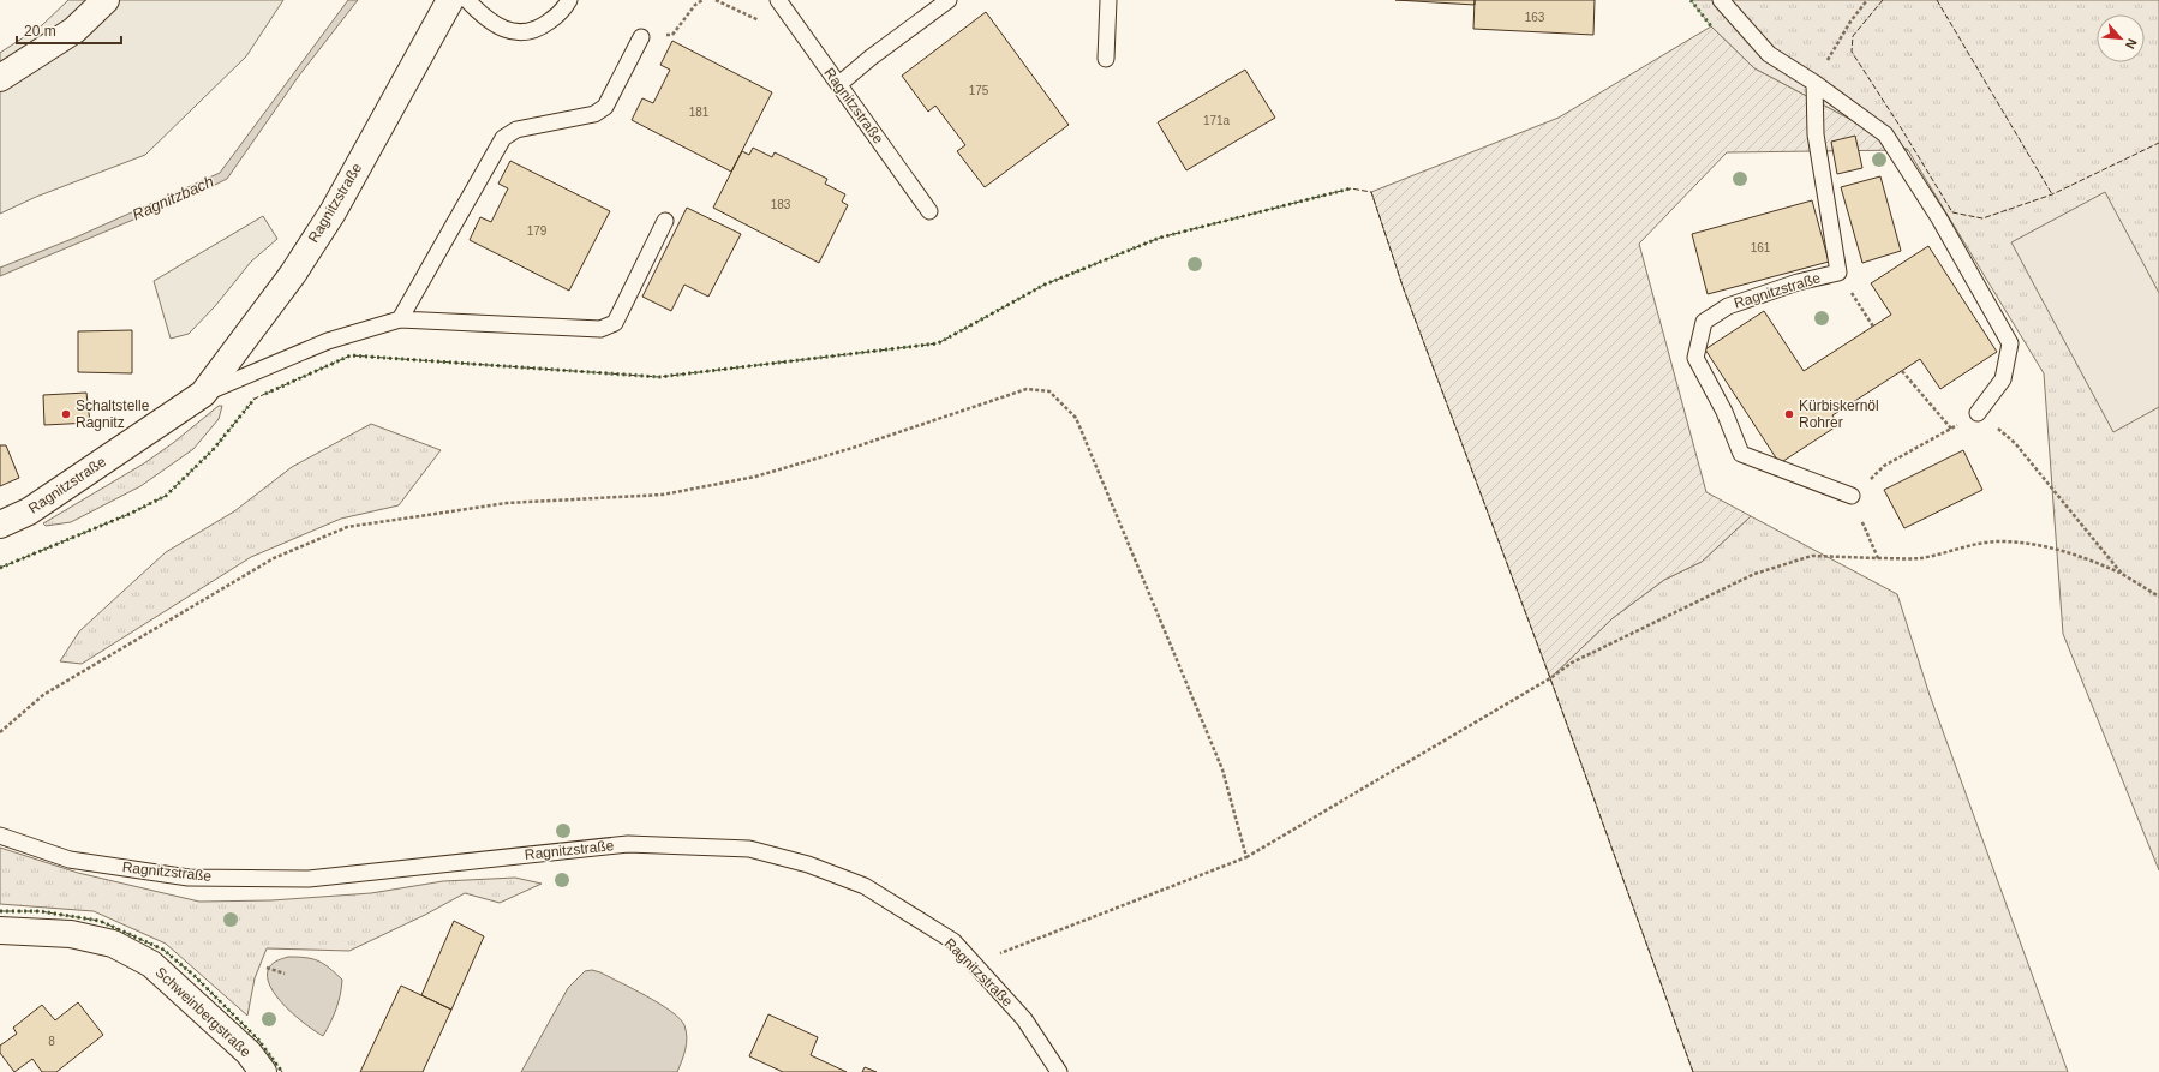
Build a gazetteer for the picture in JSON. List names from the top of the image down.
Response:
{
  "streets": {
    "main road": ["Ragnitzstraße", "Schweinbergstraße"]
  },
  "water": ["Ragnitzbach"],
  "places": ["Schaltstelle Ragnitz", "Kürbiskernöl Rohrer"],
  "house_numbers": [
    "163",
    "175",
    "181",
    "171a",
    "183",
    "179",
    "161",
    "8"
  ],
  "scale_bar": "20 m",
  "north": "bottom right"
}
